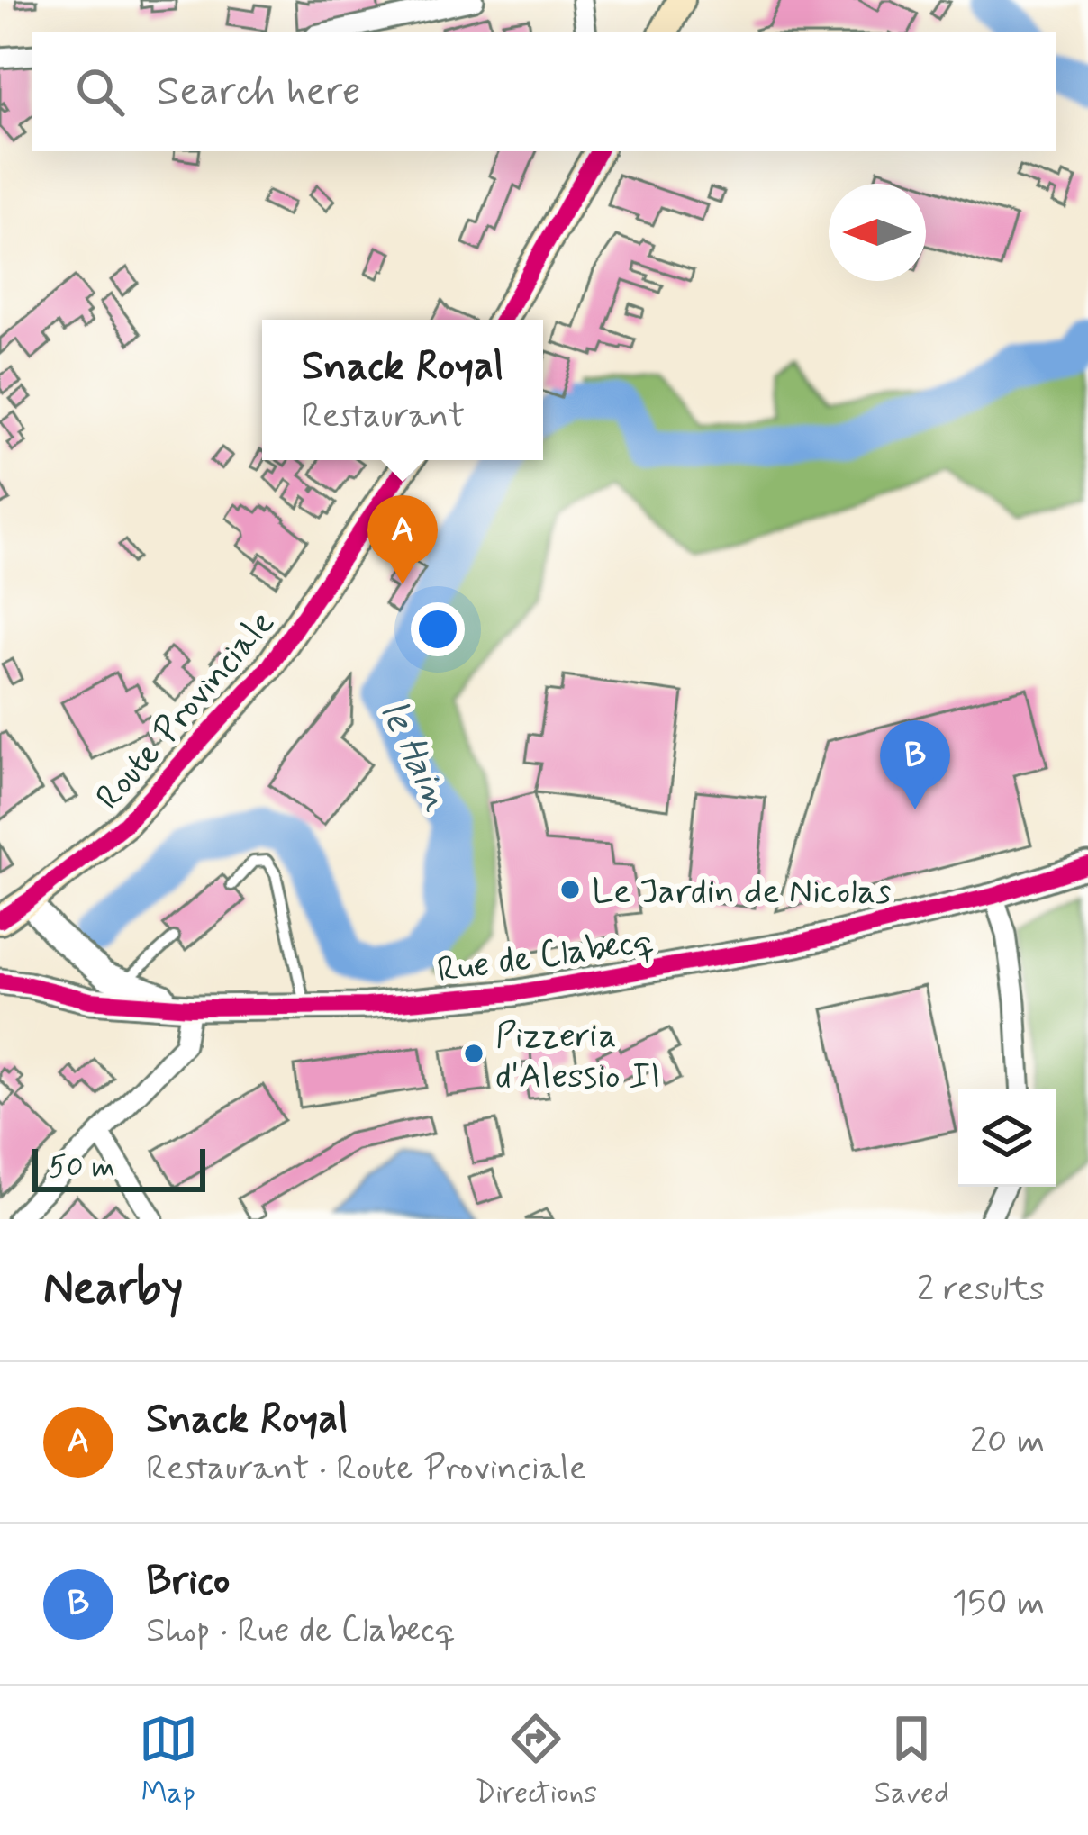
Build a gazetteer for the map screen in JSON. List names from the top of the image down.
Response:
{
  "streets": {
    "main road": ["Route Provinciale"],
    "street": ["Rue de Clabecq"]
  },
  "crossings": [
    ["Route Provinciale", "Rue de Clabecq"]
  ],
  "water": ["le Hain"],
  "places": ["Le Jardin de Nicolas", "Pizzeria d'Alessio II"],
  "scale_bar": "50 m",
  "north": "left",
  "page": {
    "search": "Search here",
    "popup": ["Snack Royal", "Restaurant"],
    "pins": ["A", "B"],
    "scale": "50 m",
    "heading": ["Nearby", "2 results"],
    "list": [
      {
        "mark": "A",
        "name": "Snack Royal",
        "note": "Restaurant · Route Provinciale",
        "value": "20 m"
      },
      {
        "mark": "B",
        "name": "Brico",
        "note": "Shop · Rue de Clabecq",
        "value": "150 m"
      }
    ],
    "nav": ["Map", "Directions", "Saved"]
  }
}
